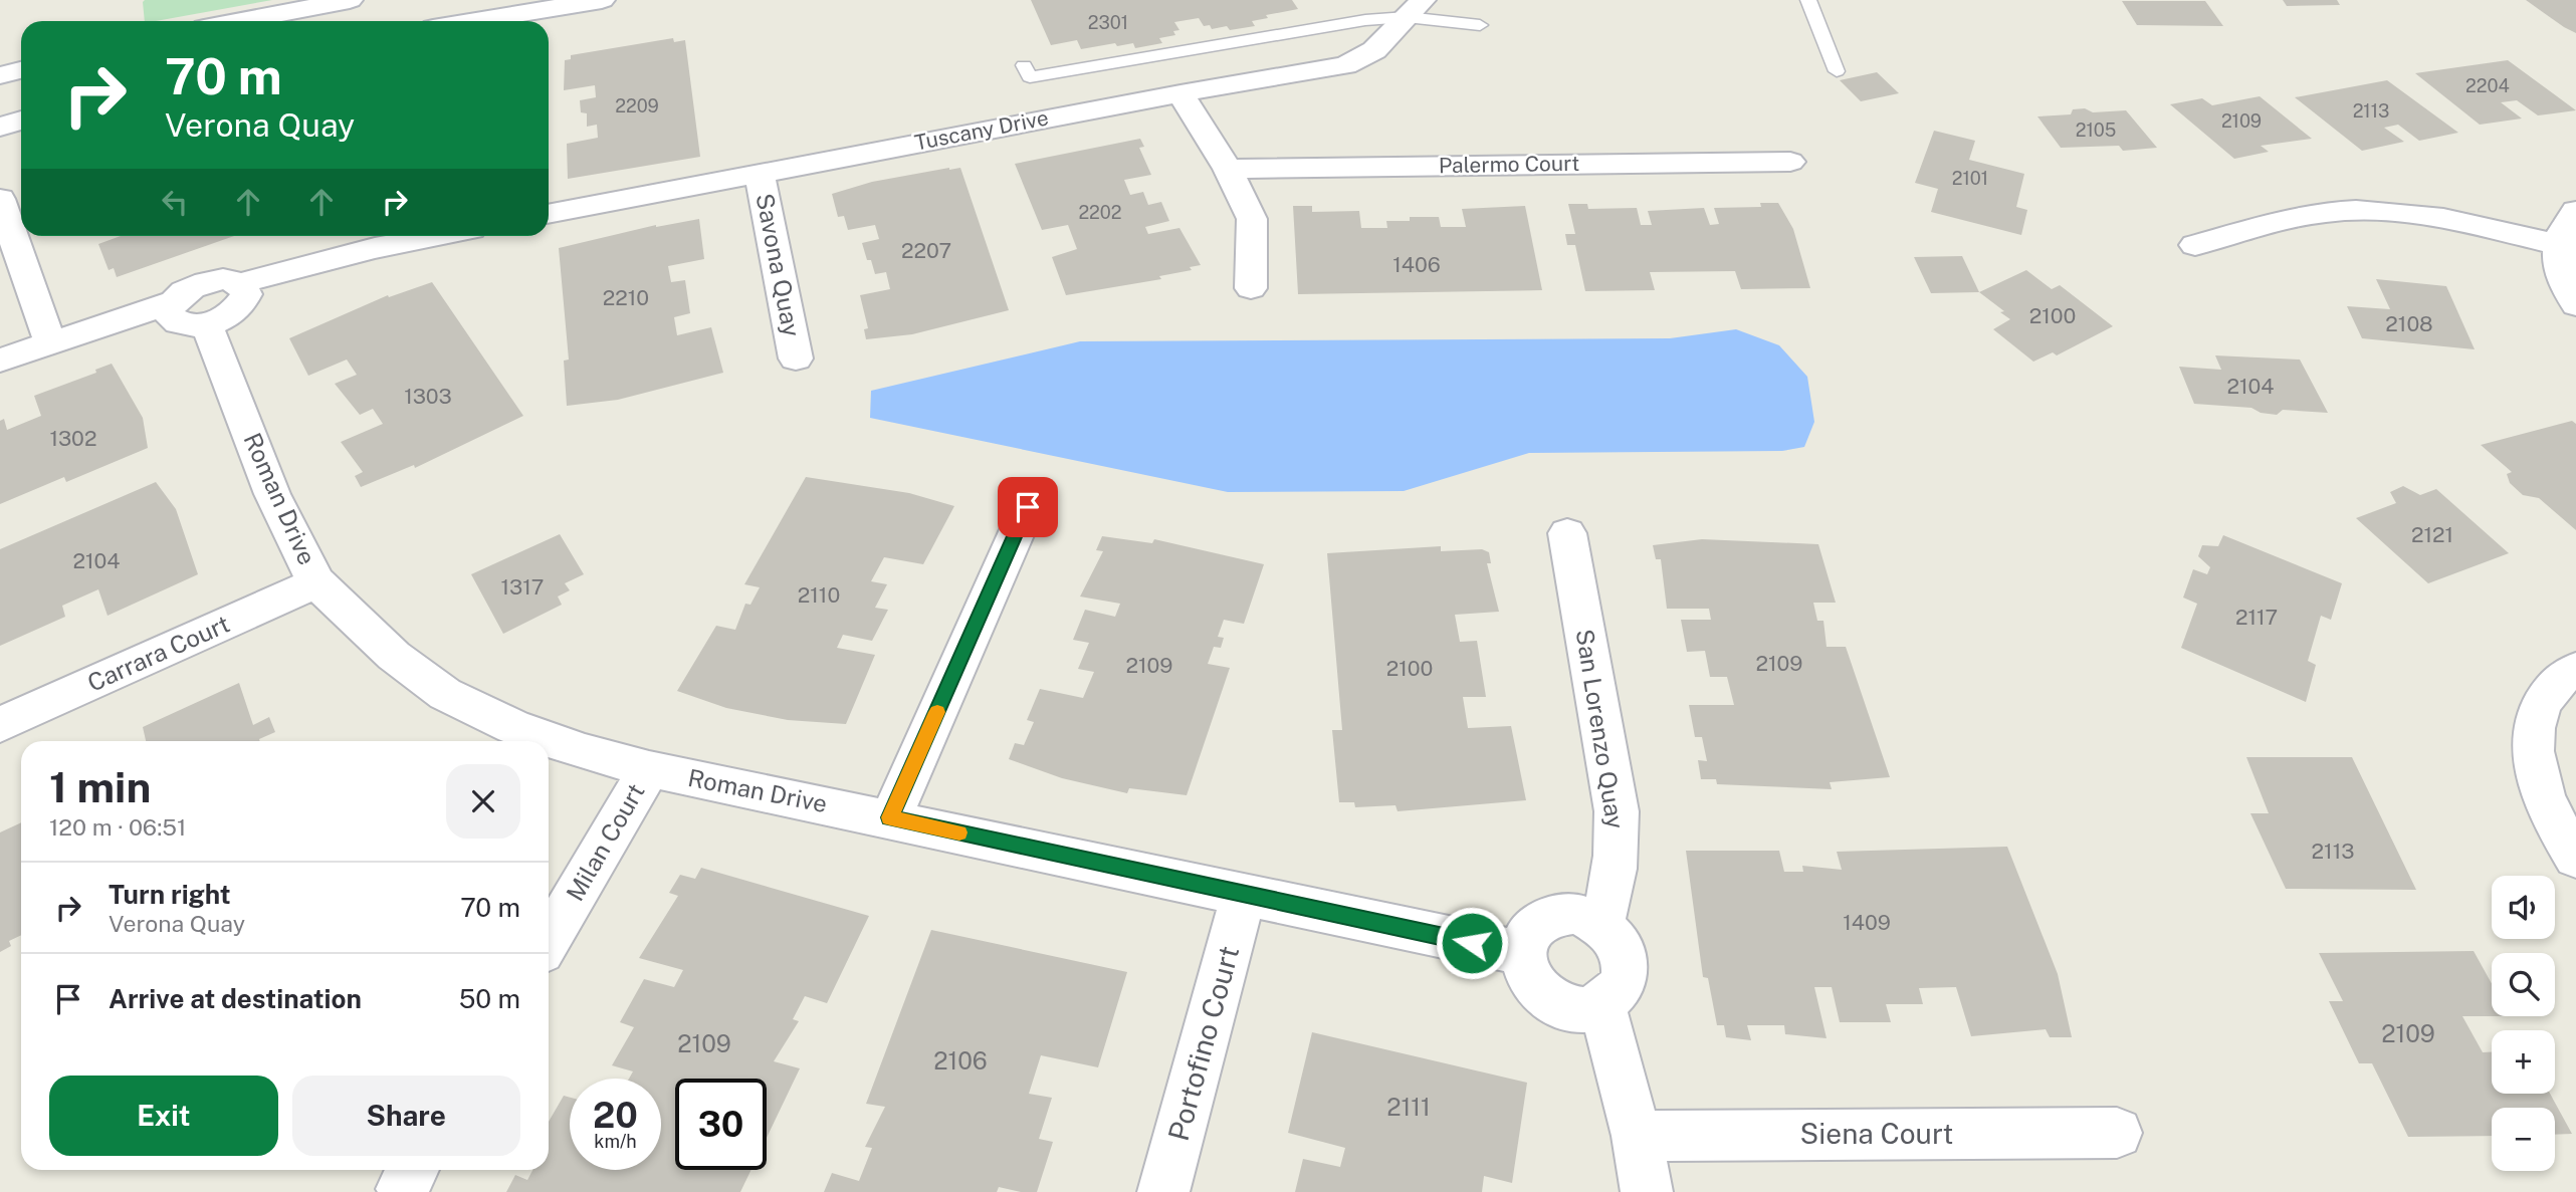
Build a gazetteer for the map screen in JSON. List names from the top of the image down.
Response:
{
  "streets": {
    "street": [
      "Tuscany Drive",
      "Palermo Court",
      "Savona Quay",
      "Roman Drive",
      "Carrara Court",
      "San Lorenzo Quay",
      "Milan Court",
      "Portofino Court",
      "Siena Court"
    ]
  },
  "crossings": [
    ["Tuscany Drive", "Savona Quay"],
    ["Roman Drive", "Carrara Court"],
    ["Roman Drive", "San Lorenzo Quay"],
    ["Roman Drive", "Milan Court"],
    ["Roman Drive", "Portofino Court"]
  ],
  "house_numbers": [
    "2301",
    "2204",
    "2209",
    "2113",
    "2109",
    "2105",
    "2101",
    "2202",
    "2207",
    "1406",
    "2210",
    "2100",
    "2108",
    "2104",
    "1303",
    "1302",
    "2121",
    "2104",
    "1317",
    "2110",
    "2117",
    "2109",
    "2109",
    "2100",
    "2113",
    "1409",
    "2109",
    "2109",
    "2106",
    "2111"
  ],
  "page": {
    "turn": ["70 m", "Verona Quay"],
    "heading": ["1 min", "120 m · 06:51"],
    "list": [
      {
        "name": "Turn right",
        "note": "Verona Quay",
        "value": "70 m"
      },
      {
        "name": "Arrive at destination",
        "value": "50 m"
      }
    ],
    "map_buttons": ["+", "−"],
    "buttons": ["Exit", "Share"],
    "speed": "20 km/h",
    "limit": "30"
  }
}
